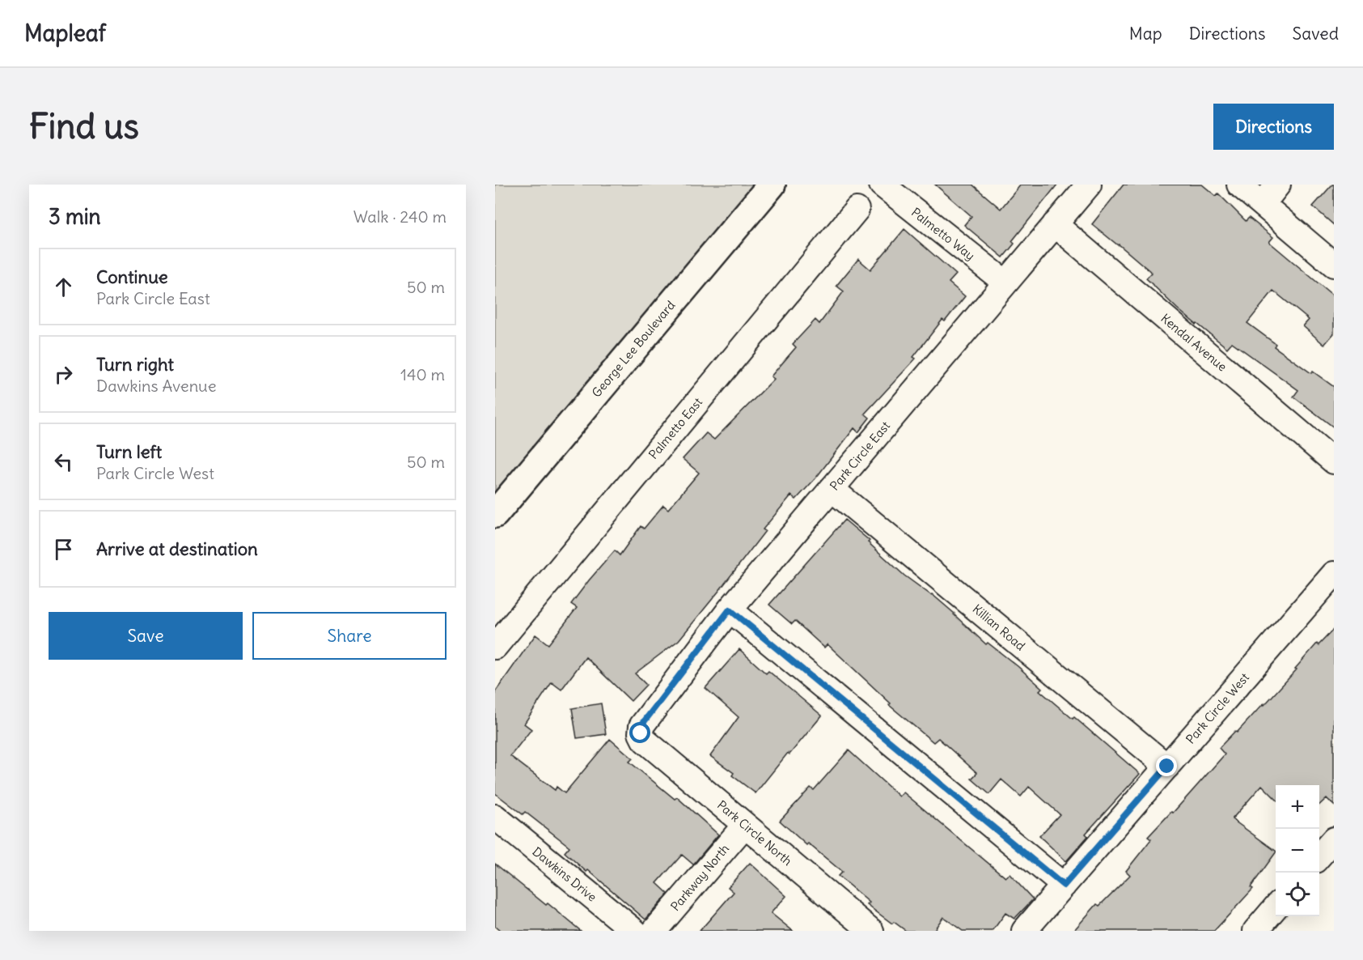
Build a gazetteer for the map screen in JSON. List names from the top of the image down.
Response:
{
  "streets": {
    "main road": ["George Lee Boulevard"],
    "street": [
      "Palmetto Way",
      "Kendal Avenue",
      "Palmetto East",
      "Park Circle East",
      "Killian Road",
      "Park Circle West",
      "Park Circle North",
      "Dawkins Drive",
      "Parkway North"
    ]
  },
  "crossings": [
    ["Palmetto Way", "Park Circle East"],
    ["Kendal Avenue", "Park Circle East"],
    ["Park Circle East", "Killian Road"],
    ["Park Circle East", "Park Circle North"],
    ["Killian Road", "Park Circle West"],
    ["Park Circle North", "Parkway North"]
  ],
  "page": {
    "header": "Mapleaf",
    "nav": ["Map", "Directions", "Saved"],
    "buttons": [
      "Directions",
      ["Save", "Share"]
    ],
    "title": "Find us",
    "heading": ["3 min", "Walk · 240 m"],
    "list": [
      ["Continue", "Park Circle East", "50 m"],
      ["Turn right", "Dawkins Avenue", "140 m"],
      ["Turn left", "Park Circle West", "50 m"],
      "Arrive at destination"
    ],
    "map_buttons": ["+", "−"]
  }
}
